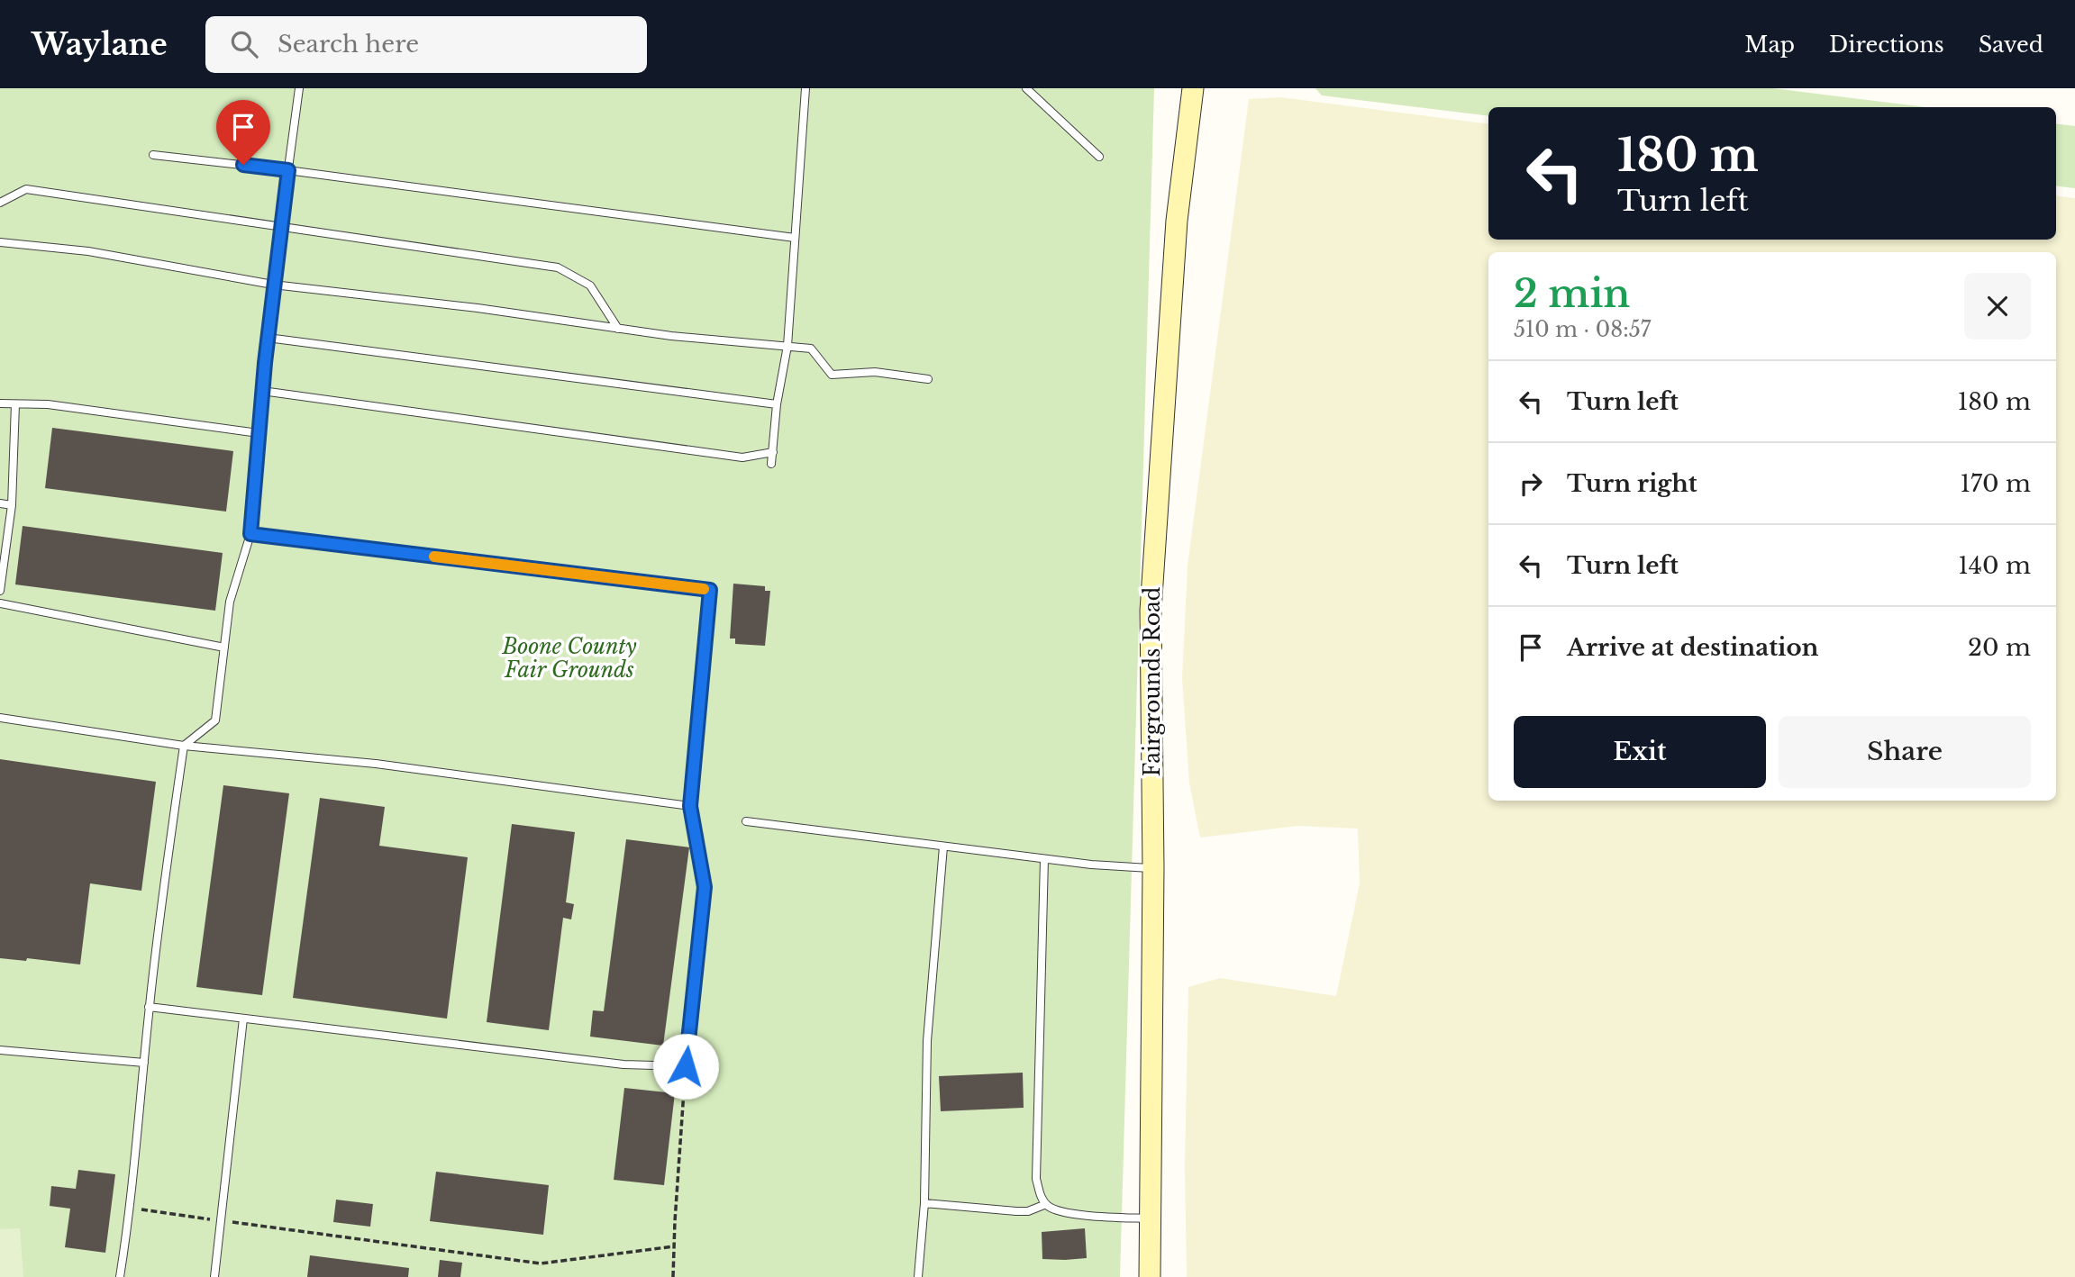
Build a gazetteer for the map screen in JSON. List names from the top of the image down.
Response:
{
  "streets": {
    "main road": ["Fairgrounds Road"]
  },
  "parks": ["Boone County Fair Grounds"],
  "page": {
    "header": "Waylane",
    "search": "Search here",
    "nav": ["Map", "Directions", "Saved"],
    "turn": ["180 m", "Turn left"],
    "heading": ["2 min", "510 m · 08:57"],
    "list": [
      {
        "name": "Turn left",
        "value": "180 m"
      },
      {
        "name": "Turn right",
        "value": "170 m"
      },
      {
        "name": "Turn left",
        "value": "140 m"
      },
      {
        "name": "Arrive at destination",
        "value": "20 m"
      }
    ],
    "buttons": ["Exit", "Share"]
  }
}
